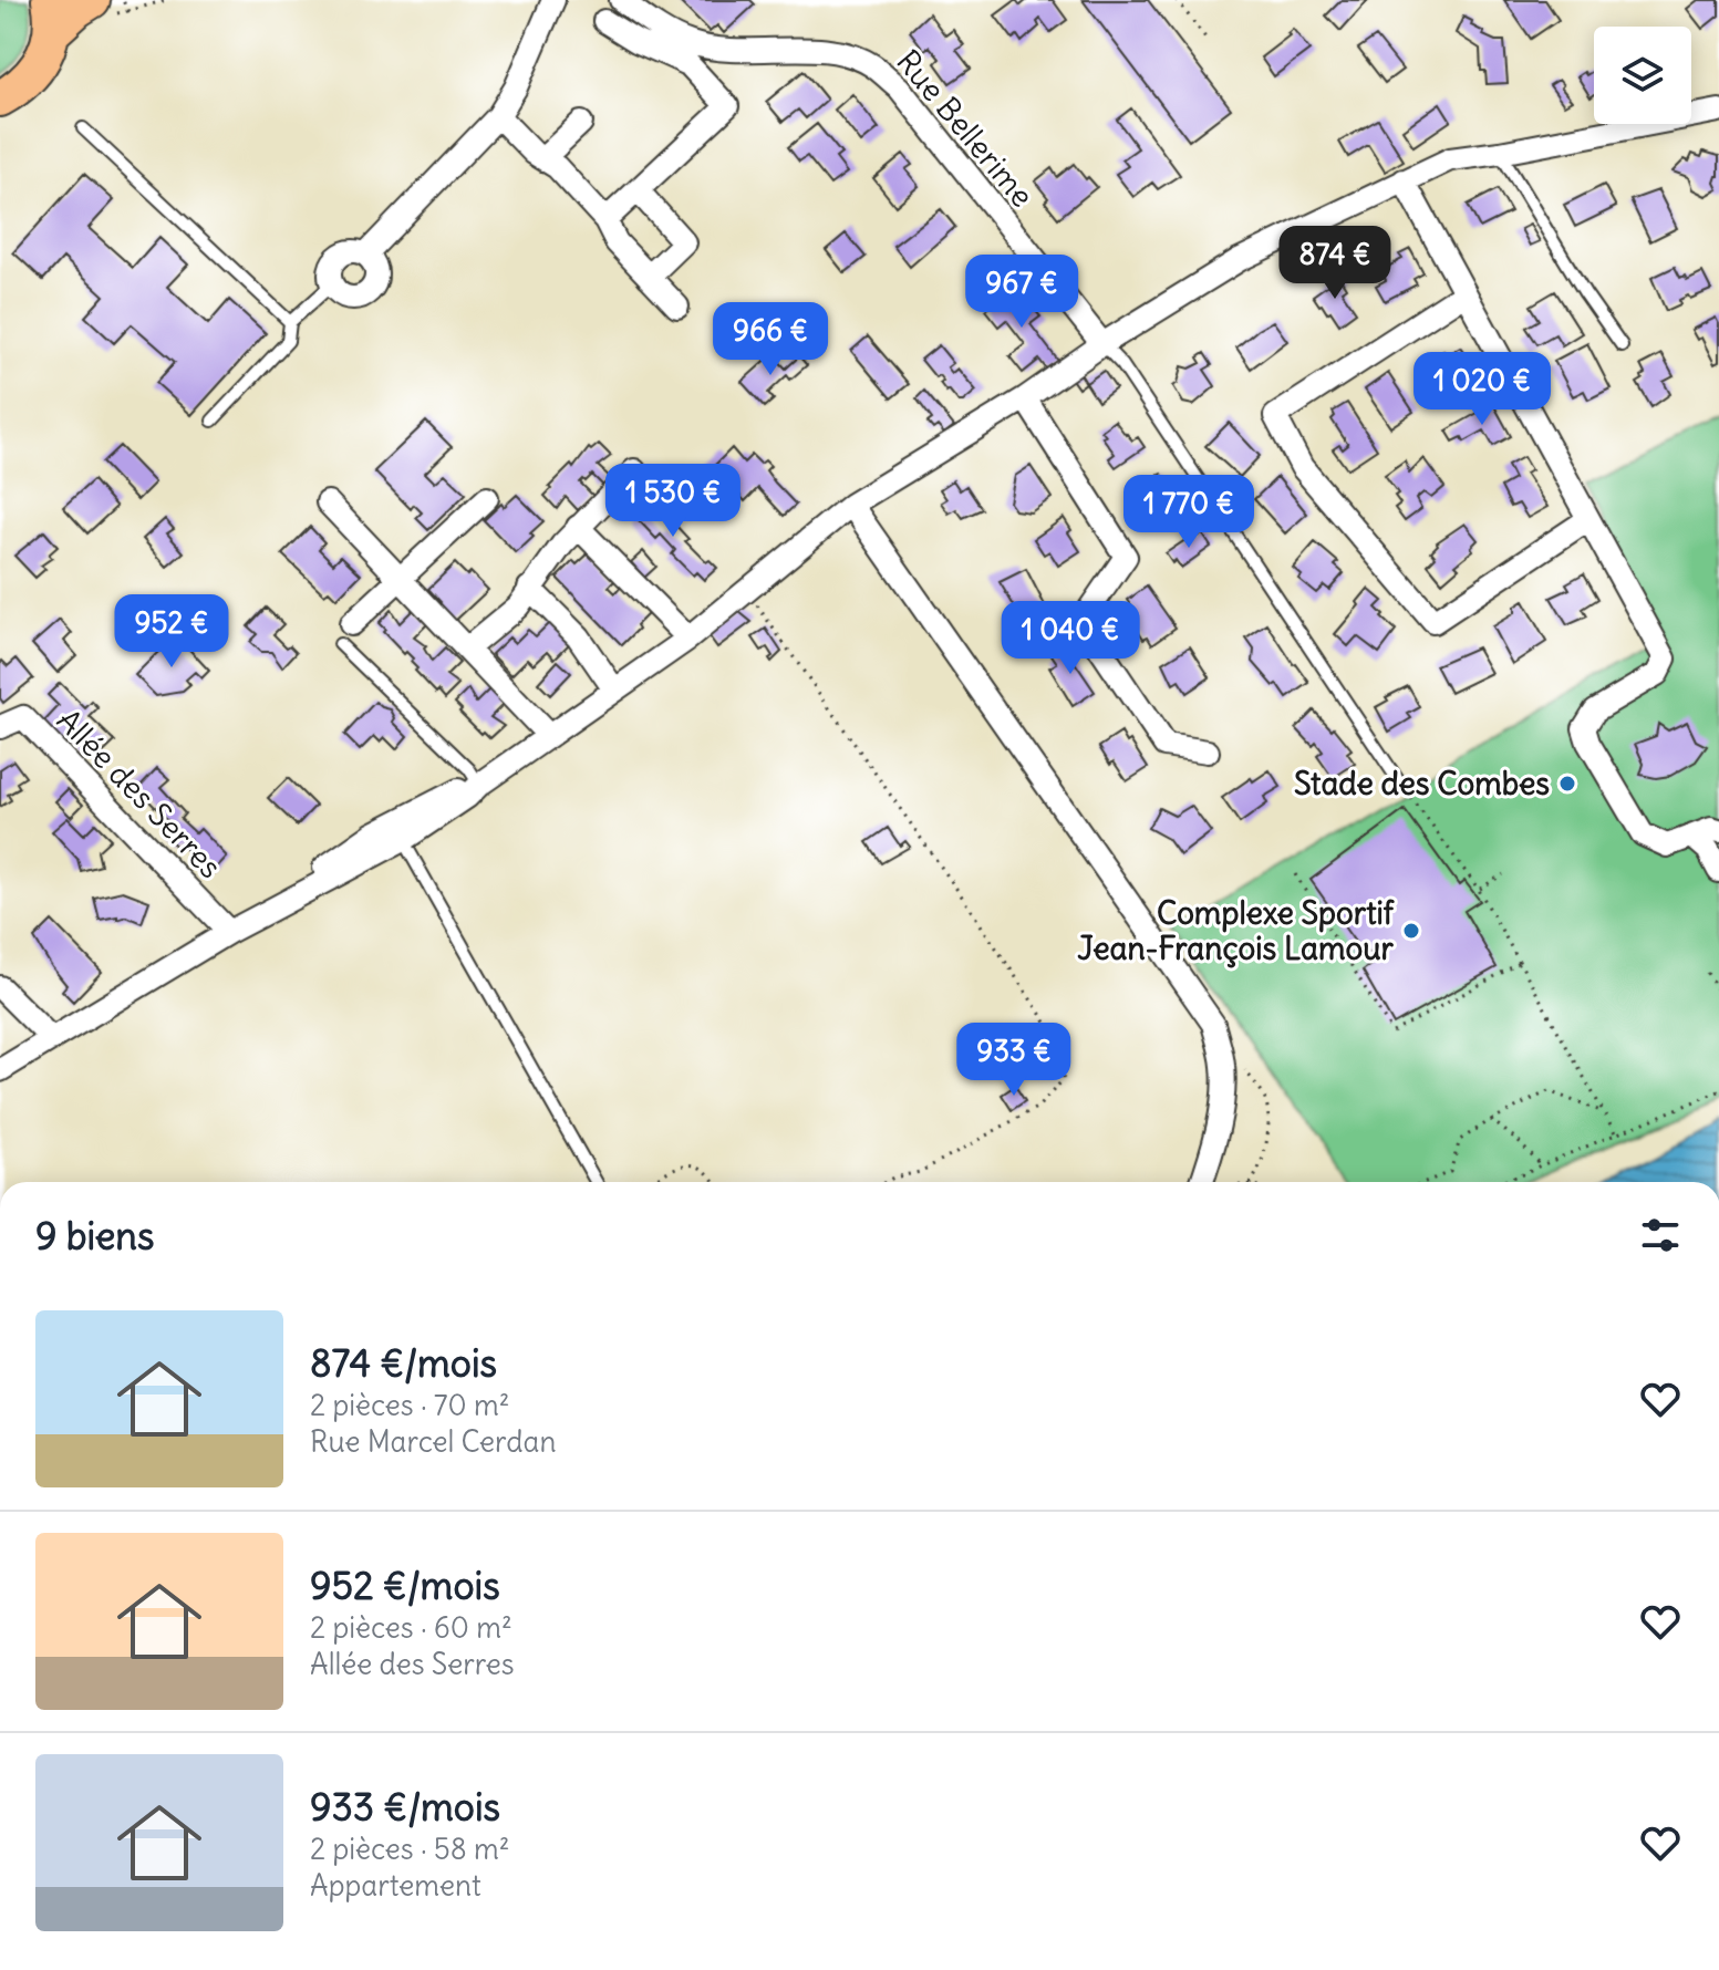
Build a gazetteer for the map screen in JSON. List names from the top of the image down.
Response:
{
  "streets": {
    "street": ["Rue Bellerime", "Allée des Serres"]
  },
  "places": ["Stade des Combes", "Complexe Sportif Jean-François Lamour"],
  "page": {
    "price": [
      "874 €",
      "967 €",
      "966 €",
      "1 020 €",
      "1 530 €",
      "1 770 €",
      "952 €",
      "1 040 €",
      "933 €"
    ],
    "heading": "9 biens",
    "list": [
      {
        "name": "874 €/mois",
        "note": "2 pièces · 70 m² · Rue Marcel Cerdan"
      },
      {
        "name": "952 €/mois",
        "note": "2 pièces · 60 m² · Allée des Serres"
      },
      {
        "name": "933 €/mois",
        "note": "2 pièces · 58 m² · Appartement"
      }
    ]
  }
}
